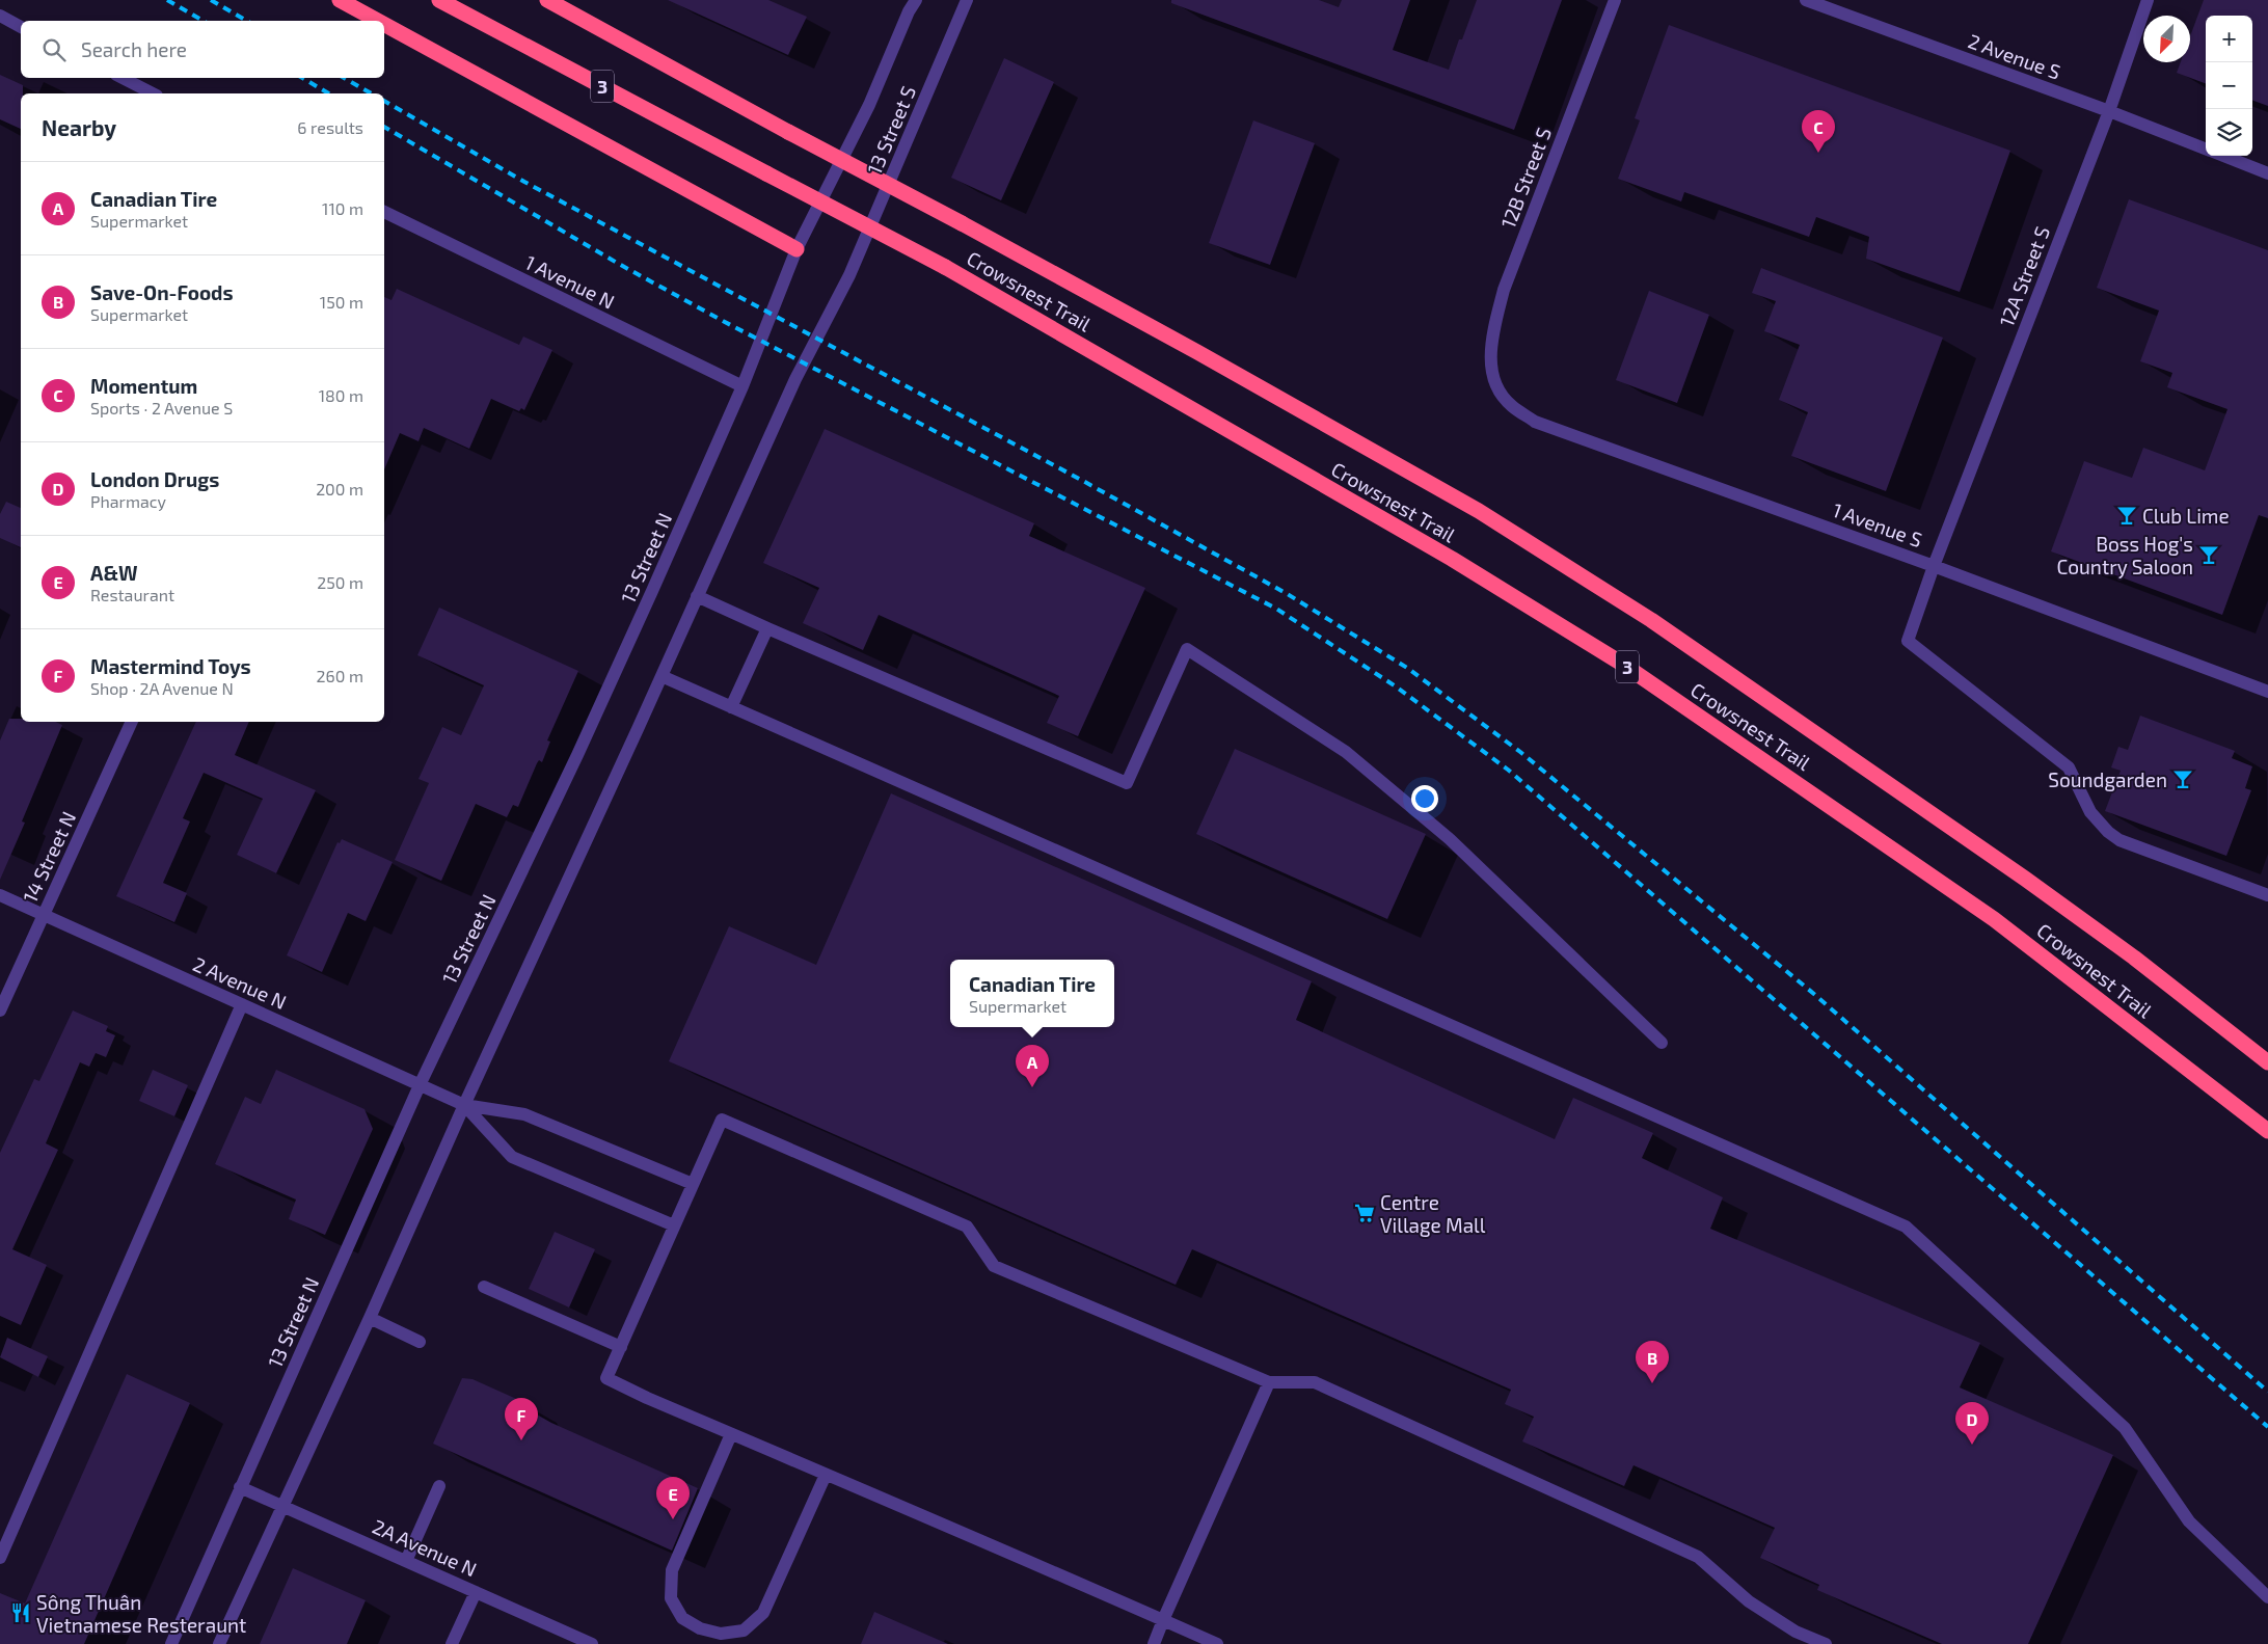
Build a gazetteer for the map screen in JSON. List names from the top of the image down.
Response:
{
  "streets": {
    "highway": ["3", "Crowsnest Trail"],
    "street": [
      "2 Avenue S",
      "13 Street S",
      "12B Street S",
      "12A Street S",
      "1 Avenue N",
      "1 Avenue S",
      "13 Street N",
      "14 Street N",
      "2 Avenue N",
      "2A Avenue N"
    ]
  },
  "crossings": [
    ["2 Avenue S", "12A Street S"],
    ["13 Street S", "13 Street N"],
    ["12B Street S", "1 Avenue S"],
    ["12A Street S", "1 Avenue S"],
    ["1 Avenue N", "13 Street N"],
    ["13 Street N", "2 Avenue N"],
    ["13 Street N", "2A Avenue N"],
    ["14 Street N", "2 Avenue N"]
  ],
  "places": {
    "bar": ["Club Lime", "Boss Hog's Country Saloon", "Soundgarden"],
    "supermarket": ["Centre Village Mall"],
    "restaurant": ["Sông Thuân Vietnamese Resteraunt"]
  },
  "north": "bottom left",
  "page": {
    "map_buttons": ["+", "−"],
    "search": "Search here",
    "heading": ["Nearby", "6 results"],
    "pins": [
      "C",
      "A",
      "B",
      "F",
      "D",
      "E"
    ],
    "list": [
      {
        "mark": "A",
        "name": "Canadian Tire",
        "note": "Supermarket",
        "value": "110 m"
      },
      {
        "mark": "B",
        "name": "Save-On-Foods",
        "note": "Supermarket",
        "value": "150 m"
      },
      {
        "mark": "C",
        "name": "Momentum",
        "note": "Sports · 2 Avenue S",
        "value": "180 m"
      },
      {
        "mark": "D",
        "name": "London Drugs",
        "note": "Pharmacy",
        "value": "200 m"
      },
      {
        "mark": "E",
        "name": "A&W",
        "note": "Restaurant",
        "value": "250 m"
      },
      {
        "mark": "F",
        "name": "Mastermind Toys",
        "note": "Shop · 2A Avenue N",
        "value": "260 m"
      }
    ],
    "popup": ["Canadian Tire", "Supermarket"]
  }
}
